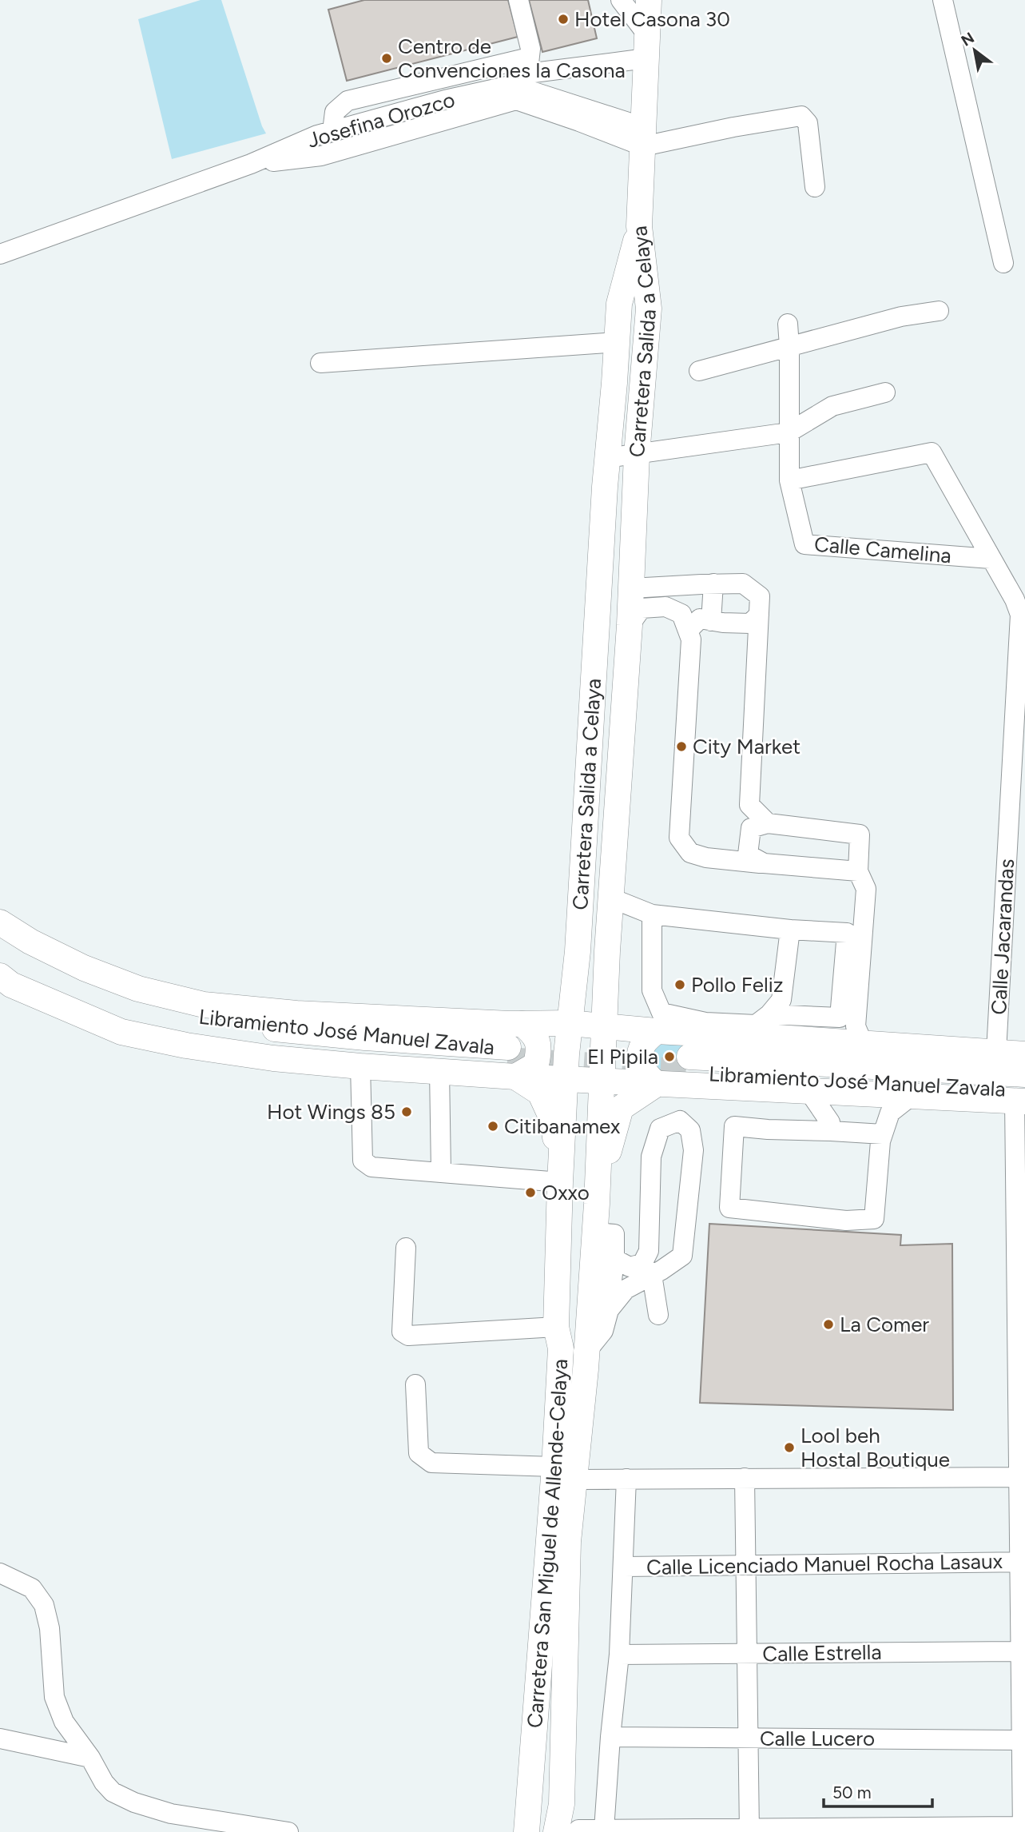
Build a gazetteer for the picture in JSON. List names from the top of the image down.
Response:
{
  "streets": {
    "main road": ["Carretera Salida a Celaya", "Libramiento José Manuel Zavala", "Carretera San Miguel de Allende-Celaya"],
    "street": [
      "Josefina Orozco",
      "Calle Camelina",
      "Calle Jacarandas",
      "Calle Licenciado Manuel Rocha Lasaux",
      "Calle Estrella",
      "Calle Lucero"
    ]
  },
  "crossings": [
    ["Carretera Salida a Celaya", "Carretera San Miguel de Allende-Celaya"],
    ["Calle Camelina", "Calle Jacarandas"]
  ],
  "places": [
    "Hotel Casona 30",
    "Centro de Convenciones la Casona",
    "City Market",
    "Pollo Feliz",
    "El Pipila",
    "Hot Wings 85",
    "Citibanamex",
    "Oxxo",
    "La Comer",
    "Lool beh Hostal Boutique"
  ],
  "scale_bar": "50 m",
  "north": "top left"
}
